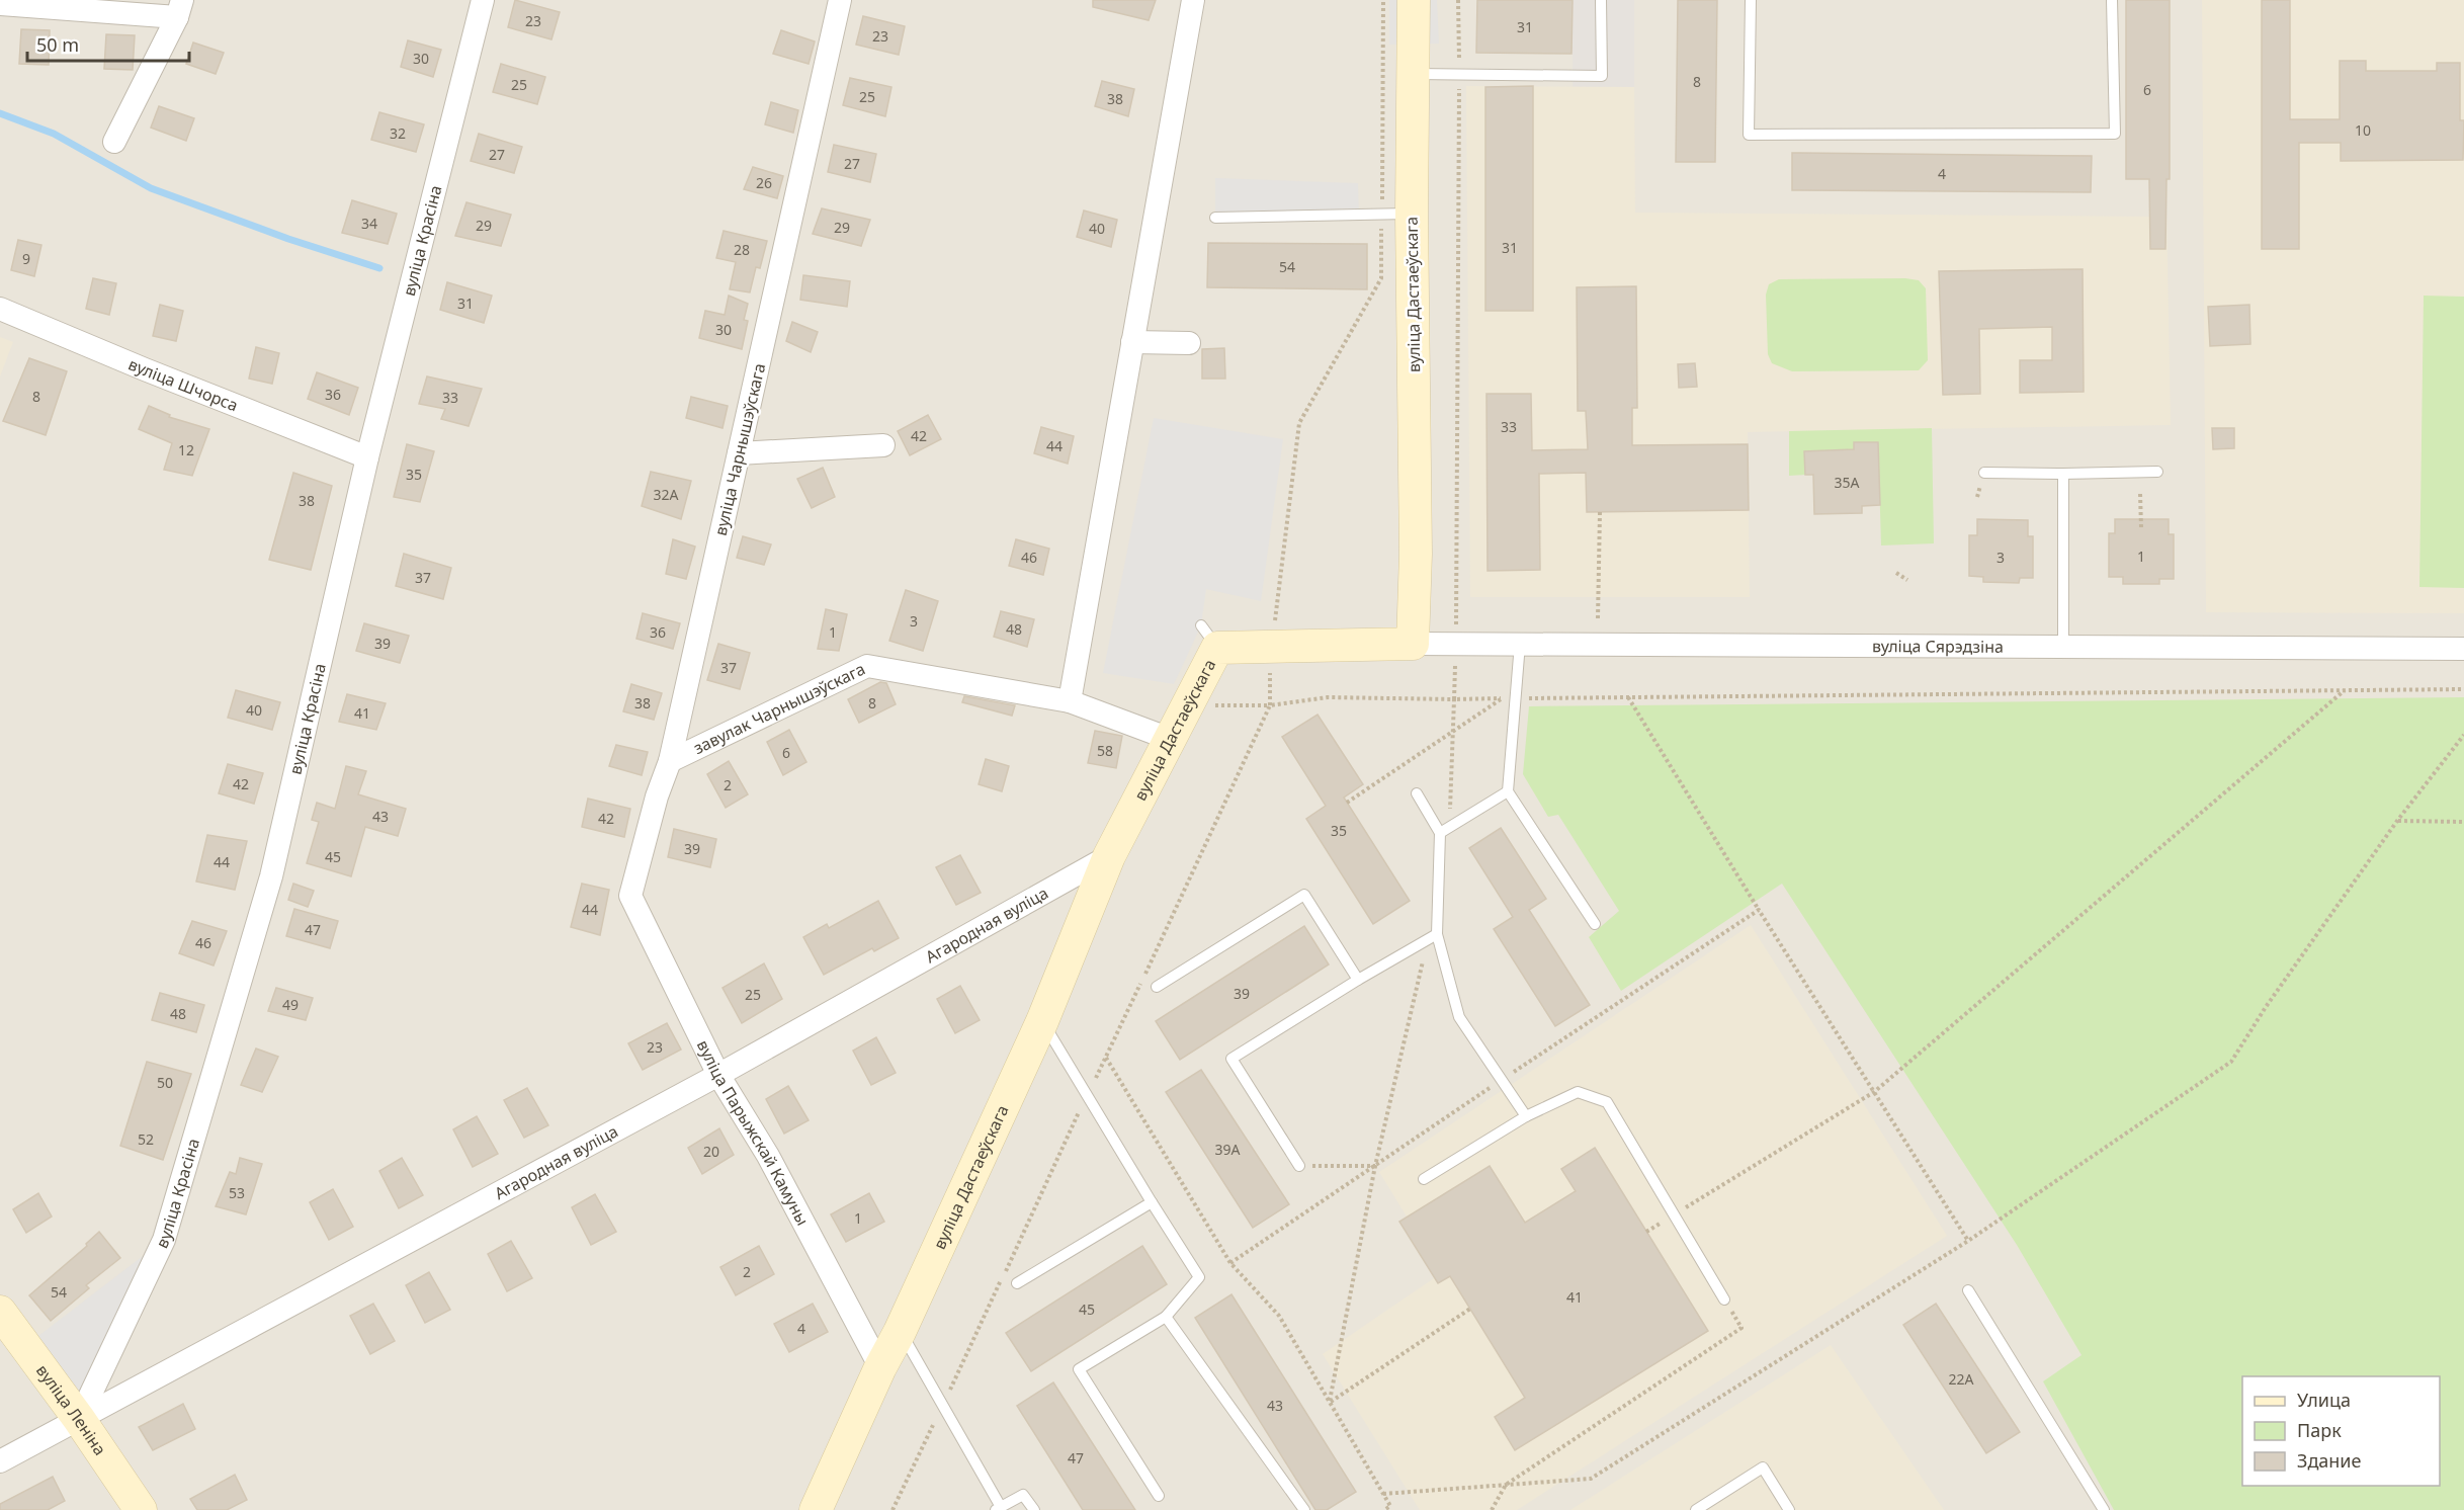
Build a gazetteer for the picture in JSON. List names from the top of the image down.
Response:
{
  "streets": {
    "street": [
      "вуліца Красіна",
      "вуліца Дастаеўскага",
      "вуліца Шчорса",
      "вуліца Чарнышэўскага",
      "вуліца Сярэдзіна",
      "завулак Чарнышэўскага",
      "Агародная вуліца",
      "вуліца Парыжскай Камуны",
      "вуліца Леніна"
    ]
  },
  "crossings": [
    ["вуліца Красіна", "вуліца Шчорса"],
    ["вуліца Красіна", "Агародная вуліца"],
    ["вуліца Красіна", "вуліца Леніна"],
    ["вуліца Дастаеўскага", "вуліца Сярэдзіна"],
    ["вуліца Дастаеўскага", "завулак Чарнышэўскага"],
    ["вуліца Дастаеўскага", "Агародная вуліца"],
    ["вуліца Дастаеўскага", "вуліца Парыжскай Камуны"],
    ["вуліца Чарнышэўскага", "завулак Чарнышэўскага"],
    ["вуліца Чарнышэўскага", "вуліца Парыжскай Камуны"],
    ["Агародная вуліца", "вуліца Парыжскай Камуны"],
    ["Агародная вуліца", "вуліца Леніна"]
  ],
  "house_numbers": [
    "23",
    "31",
    "23",
    "30",
    "8",
    "25",
    "6",
    "25",
    "38",
    "10",
    "32",
    "27",
    "27",
    "4",
    "26",
    "34",
    "29",
    "29",
    "40",
    "31",
    "28",
    "9",
    "54",
    "31",
    "30",
    "36",
    "8",
    "33",
    "33",
    "42",
    "44",
    "12",
    "35",
    "35А",
    "32А",
    "38",
    "1",
    "46",
    "3",
    "37",
    "3",
    "48",
    "36",
    "1",
    "39",
    "37",
    "38",
    "8",
    "40",
    "41",
    "58",
    "6",
    "42",
    "2",
    "43",
    "42",
    "35",
    "39",
    "45",
    "44",
    "44",
    "47",
    "46",
    "39",
    "25",
    "49",
    "48",
    "23",
    "50",
    "52",
    "39А",
    "20",
    "53",
    "1",
    "2",
    "54",
    "41",
    "45",
    "4",
    "22А",
    "43",
    "47"
  ],
  "legend": ["Улица", "Парк", "Здание"],
  "scale_bar": "50 m"
}
